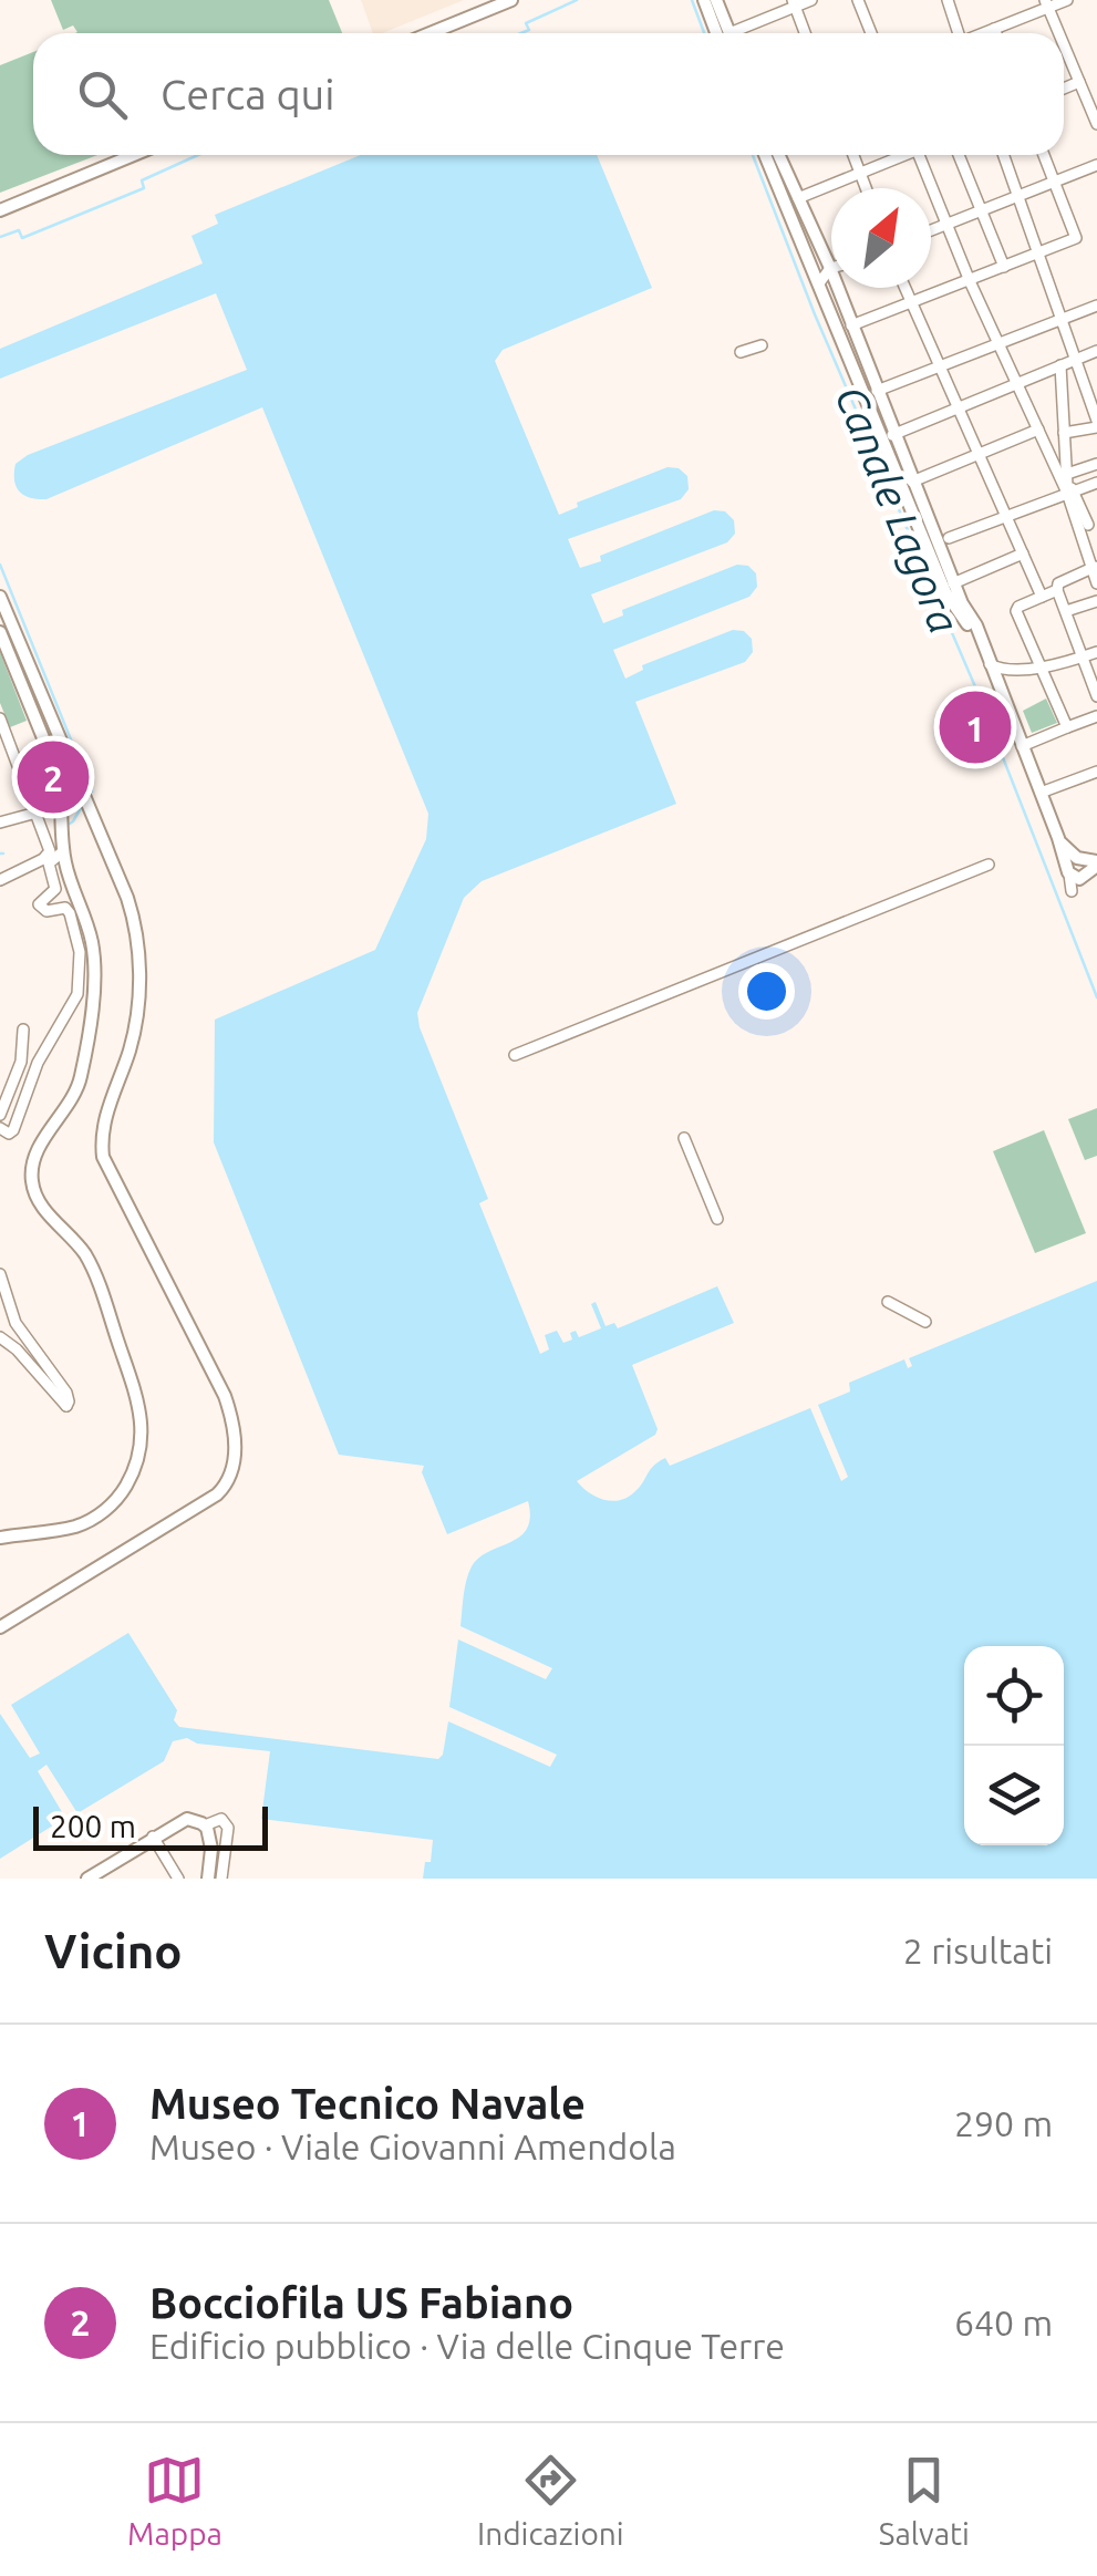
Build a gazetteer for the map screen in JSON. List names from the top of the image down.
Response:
{
  "water": ["Canale Lagora"],
  "scale_bar": "200 m",
  "north": "top right",
  "page": {
    "search": "Cerca qui",
    "pins": ["1", "2"],
    "scale": "200 m",
    "heading": ["Vicino", "2 risultati"],
    "list": [
      {
        "mark": "1",
        "name": "Museo Tecnico Navale",
        "note": "Museo · Viale Giovanni Amendola",
        "value": "290 m"
      },
      {
        "mark": "2",
        "name": "Bocciofila US Fabiano",
        "note": "Edificio pubblico · Via delle Cinque Terre",
        "value": "640 m"
      }
    ],
    "nav": ["Mappa", "Indicazioni", "Salvati"]
  }
}
